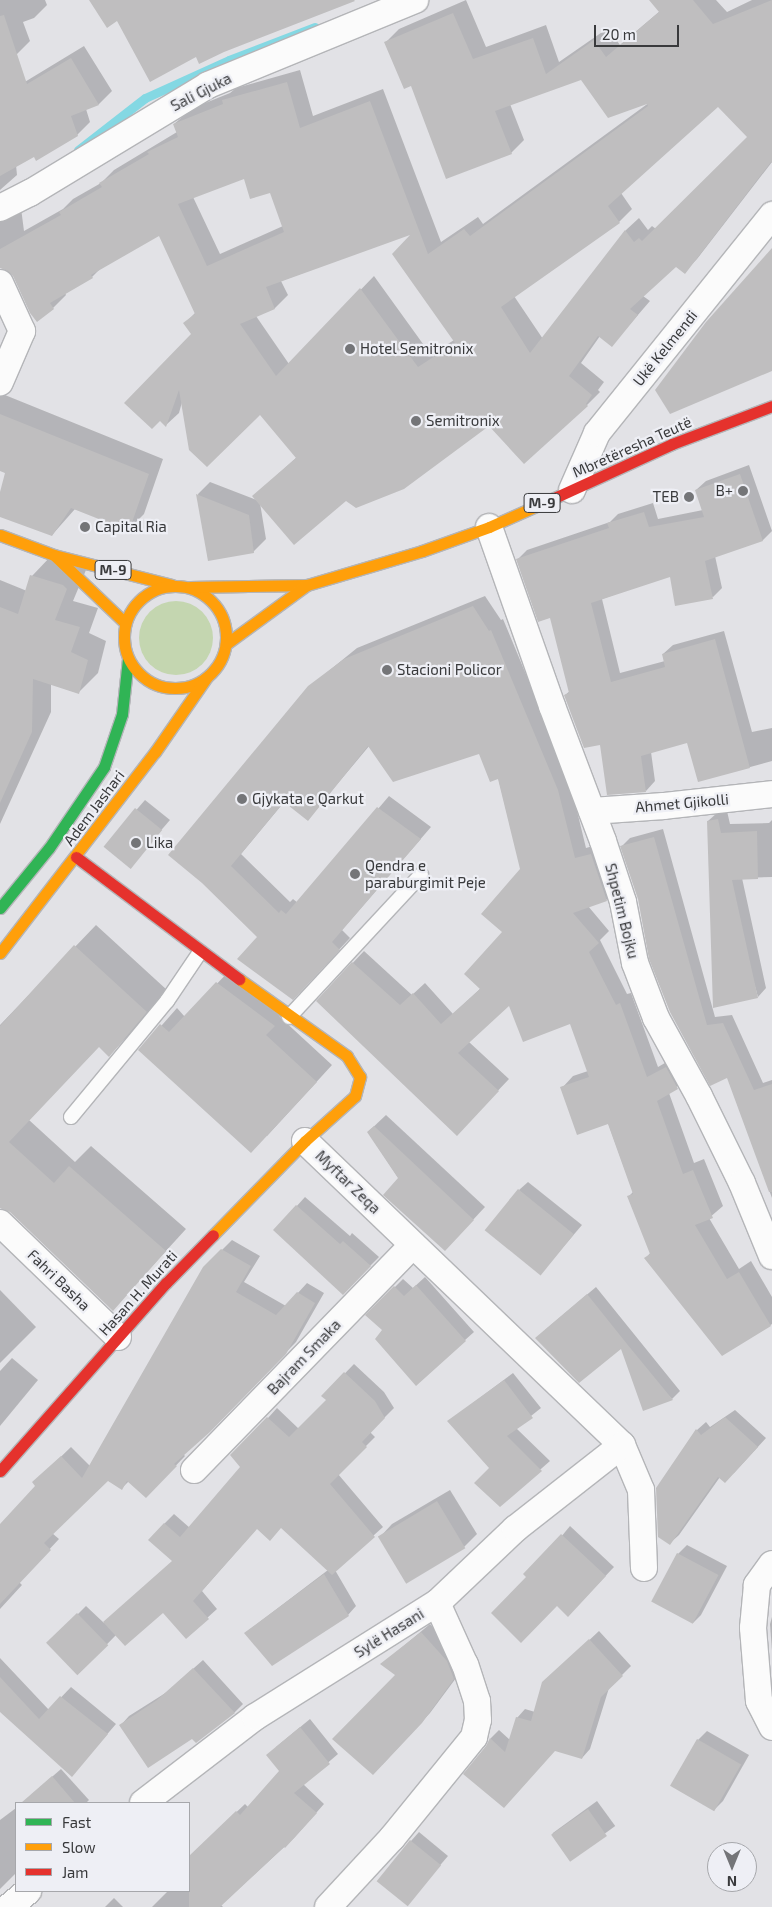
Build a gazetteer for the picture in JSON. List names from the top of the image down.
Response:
{
  "streets": {
    "main road": [
      "Mbretëresha Teutë",
      "M-9",
      "Adem Jashari",
      "Myftar Zeqa",
      "Hasan H. Murati"
    ],
    "street": [
      "Sali Gjuka",
      "Ukë Kelmendi",
      "Ahmet Gjikolli",
      "Shpetim Bojku",
      "Fahri Basha",
      "Bajram Smaka",
      "Sylë Hasani"
    ]
  },
  "crossings": [
    ["Ukë Kelmendi", "Mbretëresha Teutë"],
    ["Mbretëresha Teutë", "M-9"],
    ["Mbretëresha Teutë", "Adem Jashari"],
    ["Mbretëresha Teutë", "Shpetim Bojku"],
    ["M-9", "Adem Jashari"],
    ["Ahmet Gjikolli", "Shpetim Bojku"],
    ["Adem Jashari", "Myftar Zeqa"],
    ["Myftar Zeqa", "Hasan H. Murati"],
    ["Myftar Zeqa", "Bajram Smaka"],
    ["Myftar Zeqa", "Sylë Hasani"],
    ["Fahri Basha", "Hasan H. Murati"]
  ],
  "places": [
    "Hotel Semitronix",
    "Semitronix",
    "B+",
    "TEB",
    "Capital Ria",
    "Stacioni Policor",
    "Gjykata e Qarkut",
    "Lika",
    "Qendra e paraburgimit Peje"
  ],
  "legend": ["Fast", "Slow", "Jam"],
  "scale_bar": "20 m",
  "north": "bottom"
}
